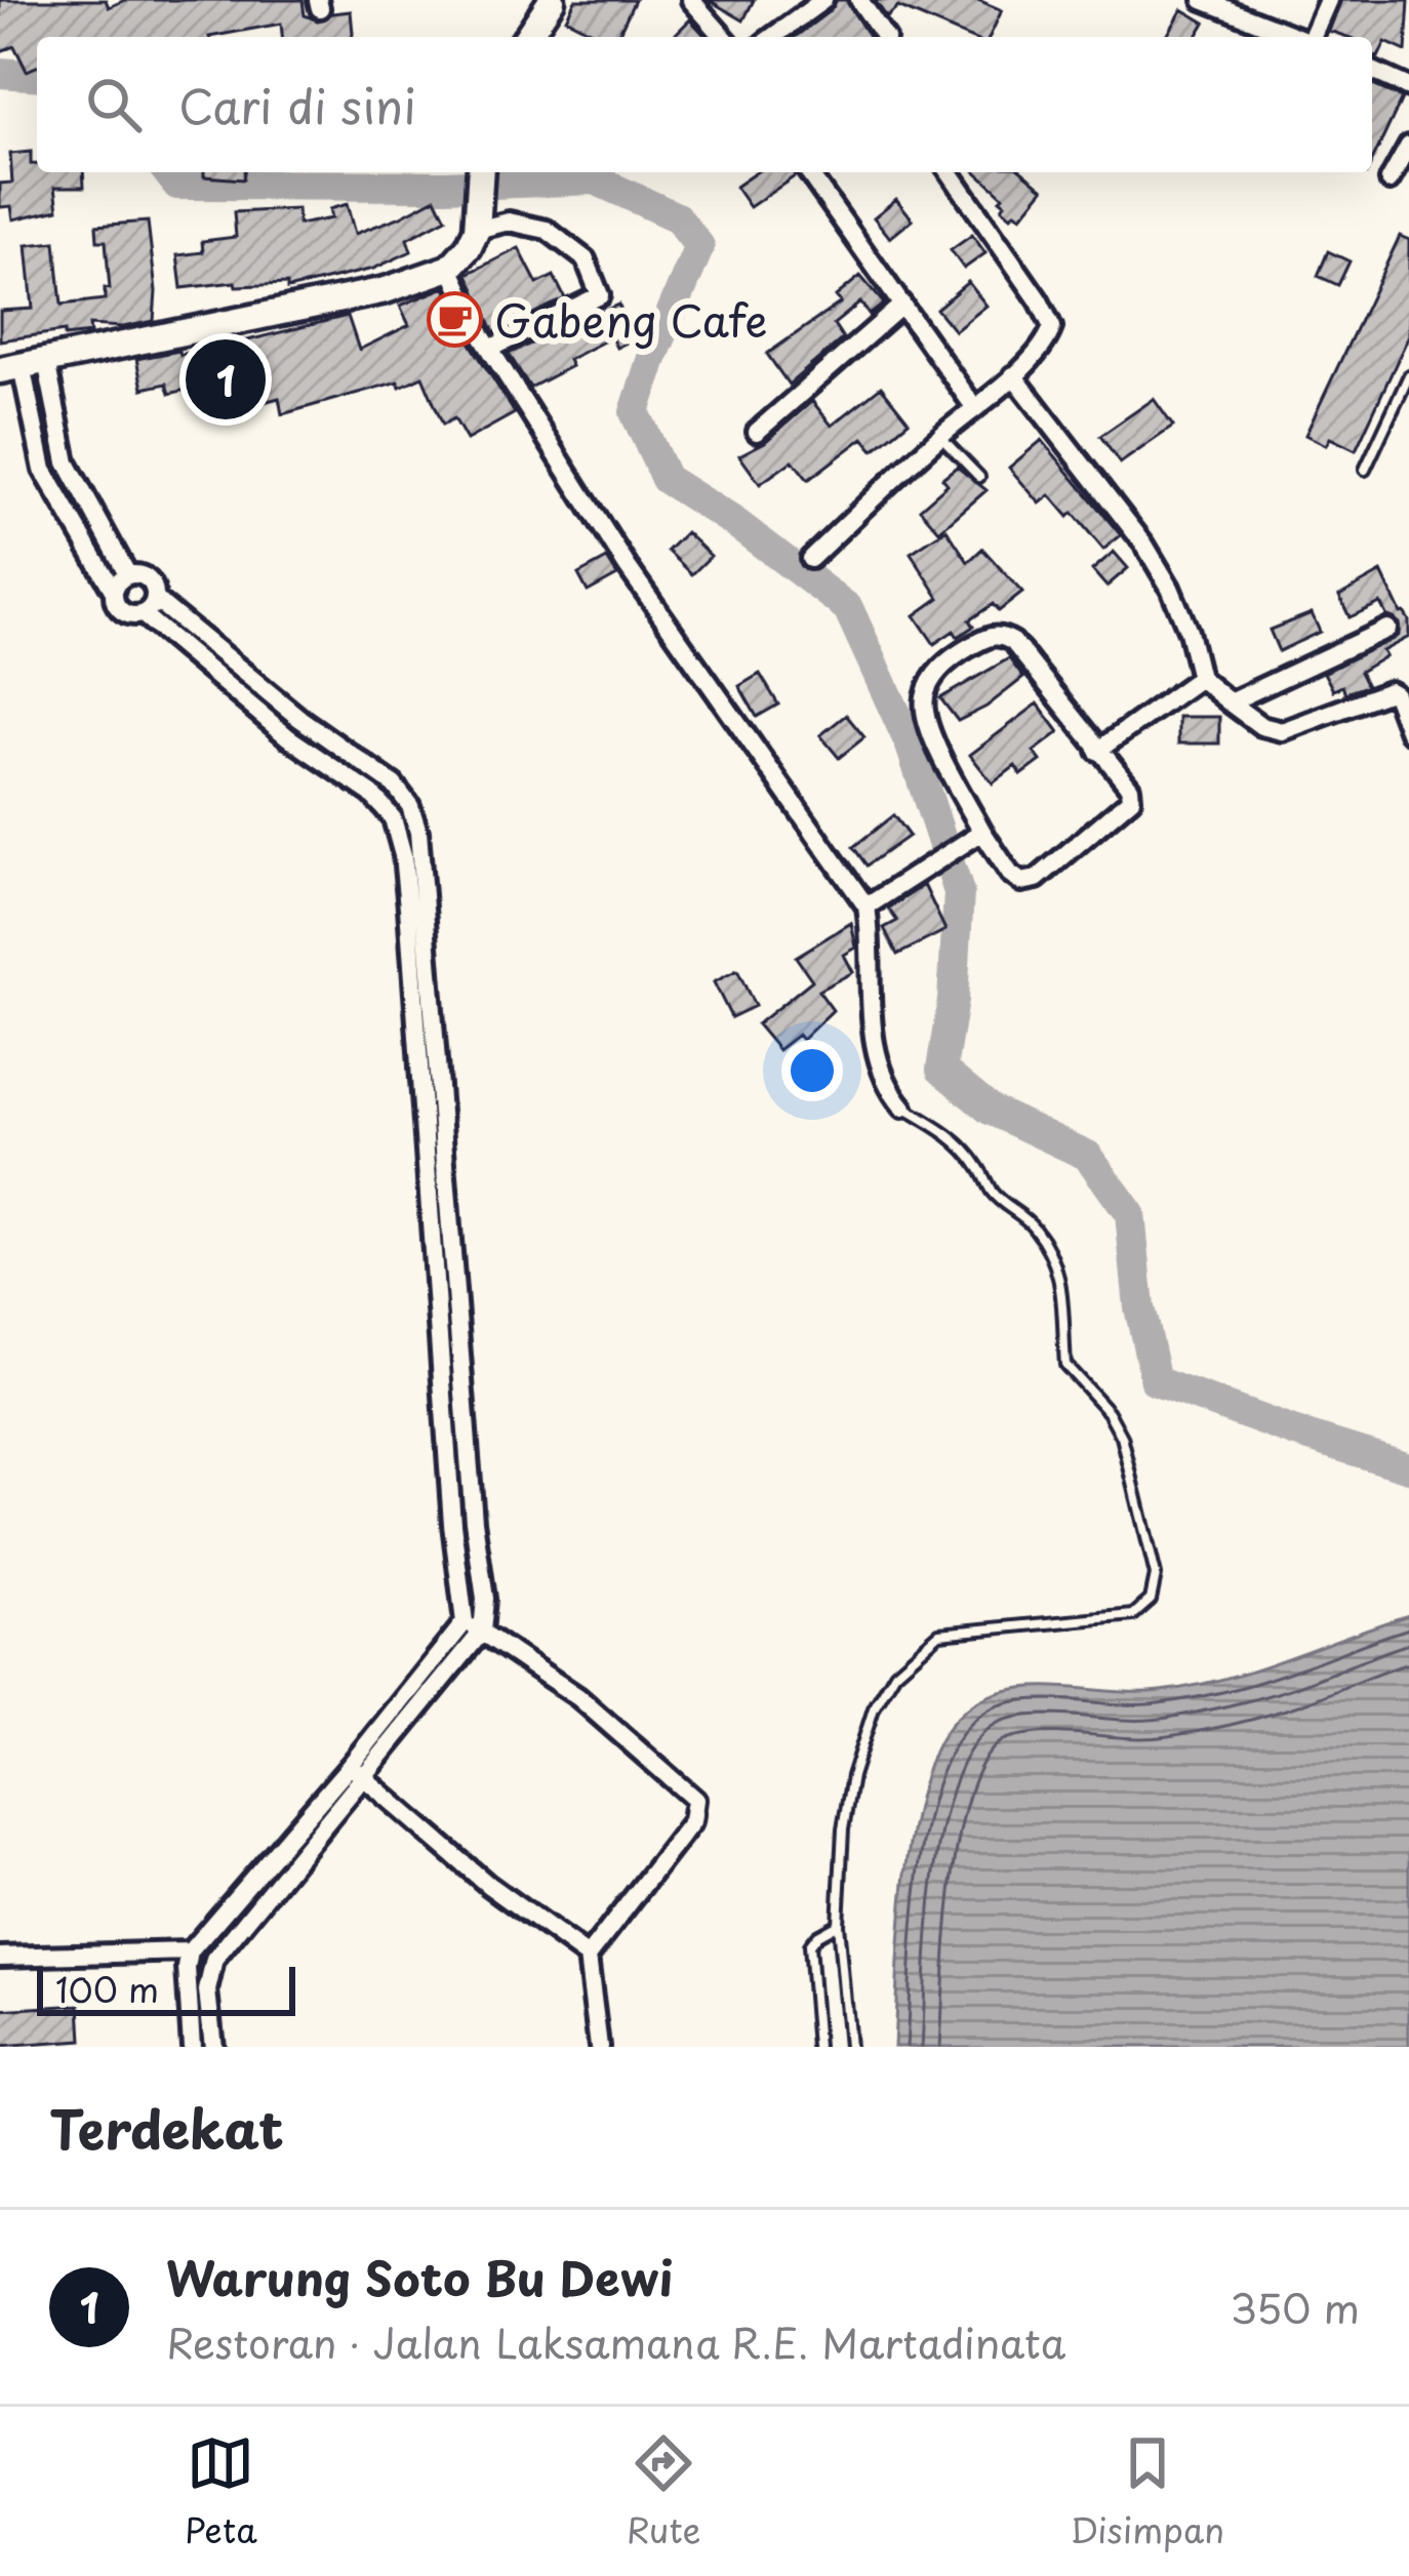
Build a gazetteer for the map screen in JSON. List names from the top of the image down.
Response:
{
  "places": {
    "cafe": ["Gabeng Cafe"]
  },
  "scale_bar": "100 m",
  "page": {
    "search": "Cari di sini",
    "pins": "1",
    "scale": "100 m",
    "heading": "Terdekat",
    "list": [
      {
        "mark": "1",
        "name": "Warung Soto Bu Dewi",
        "note": "Restoran · Jalan Laksamana R.E. Martadinata",
        "value": "350 m"
      }
    ],
    "nav": ["Peta", "Rute", "Disimpan"]
  }
}
